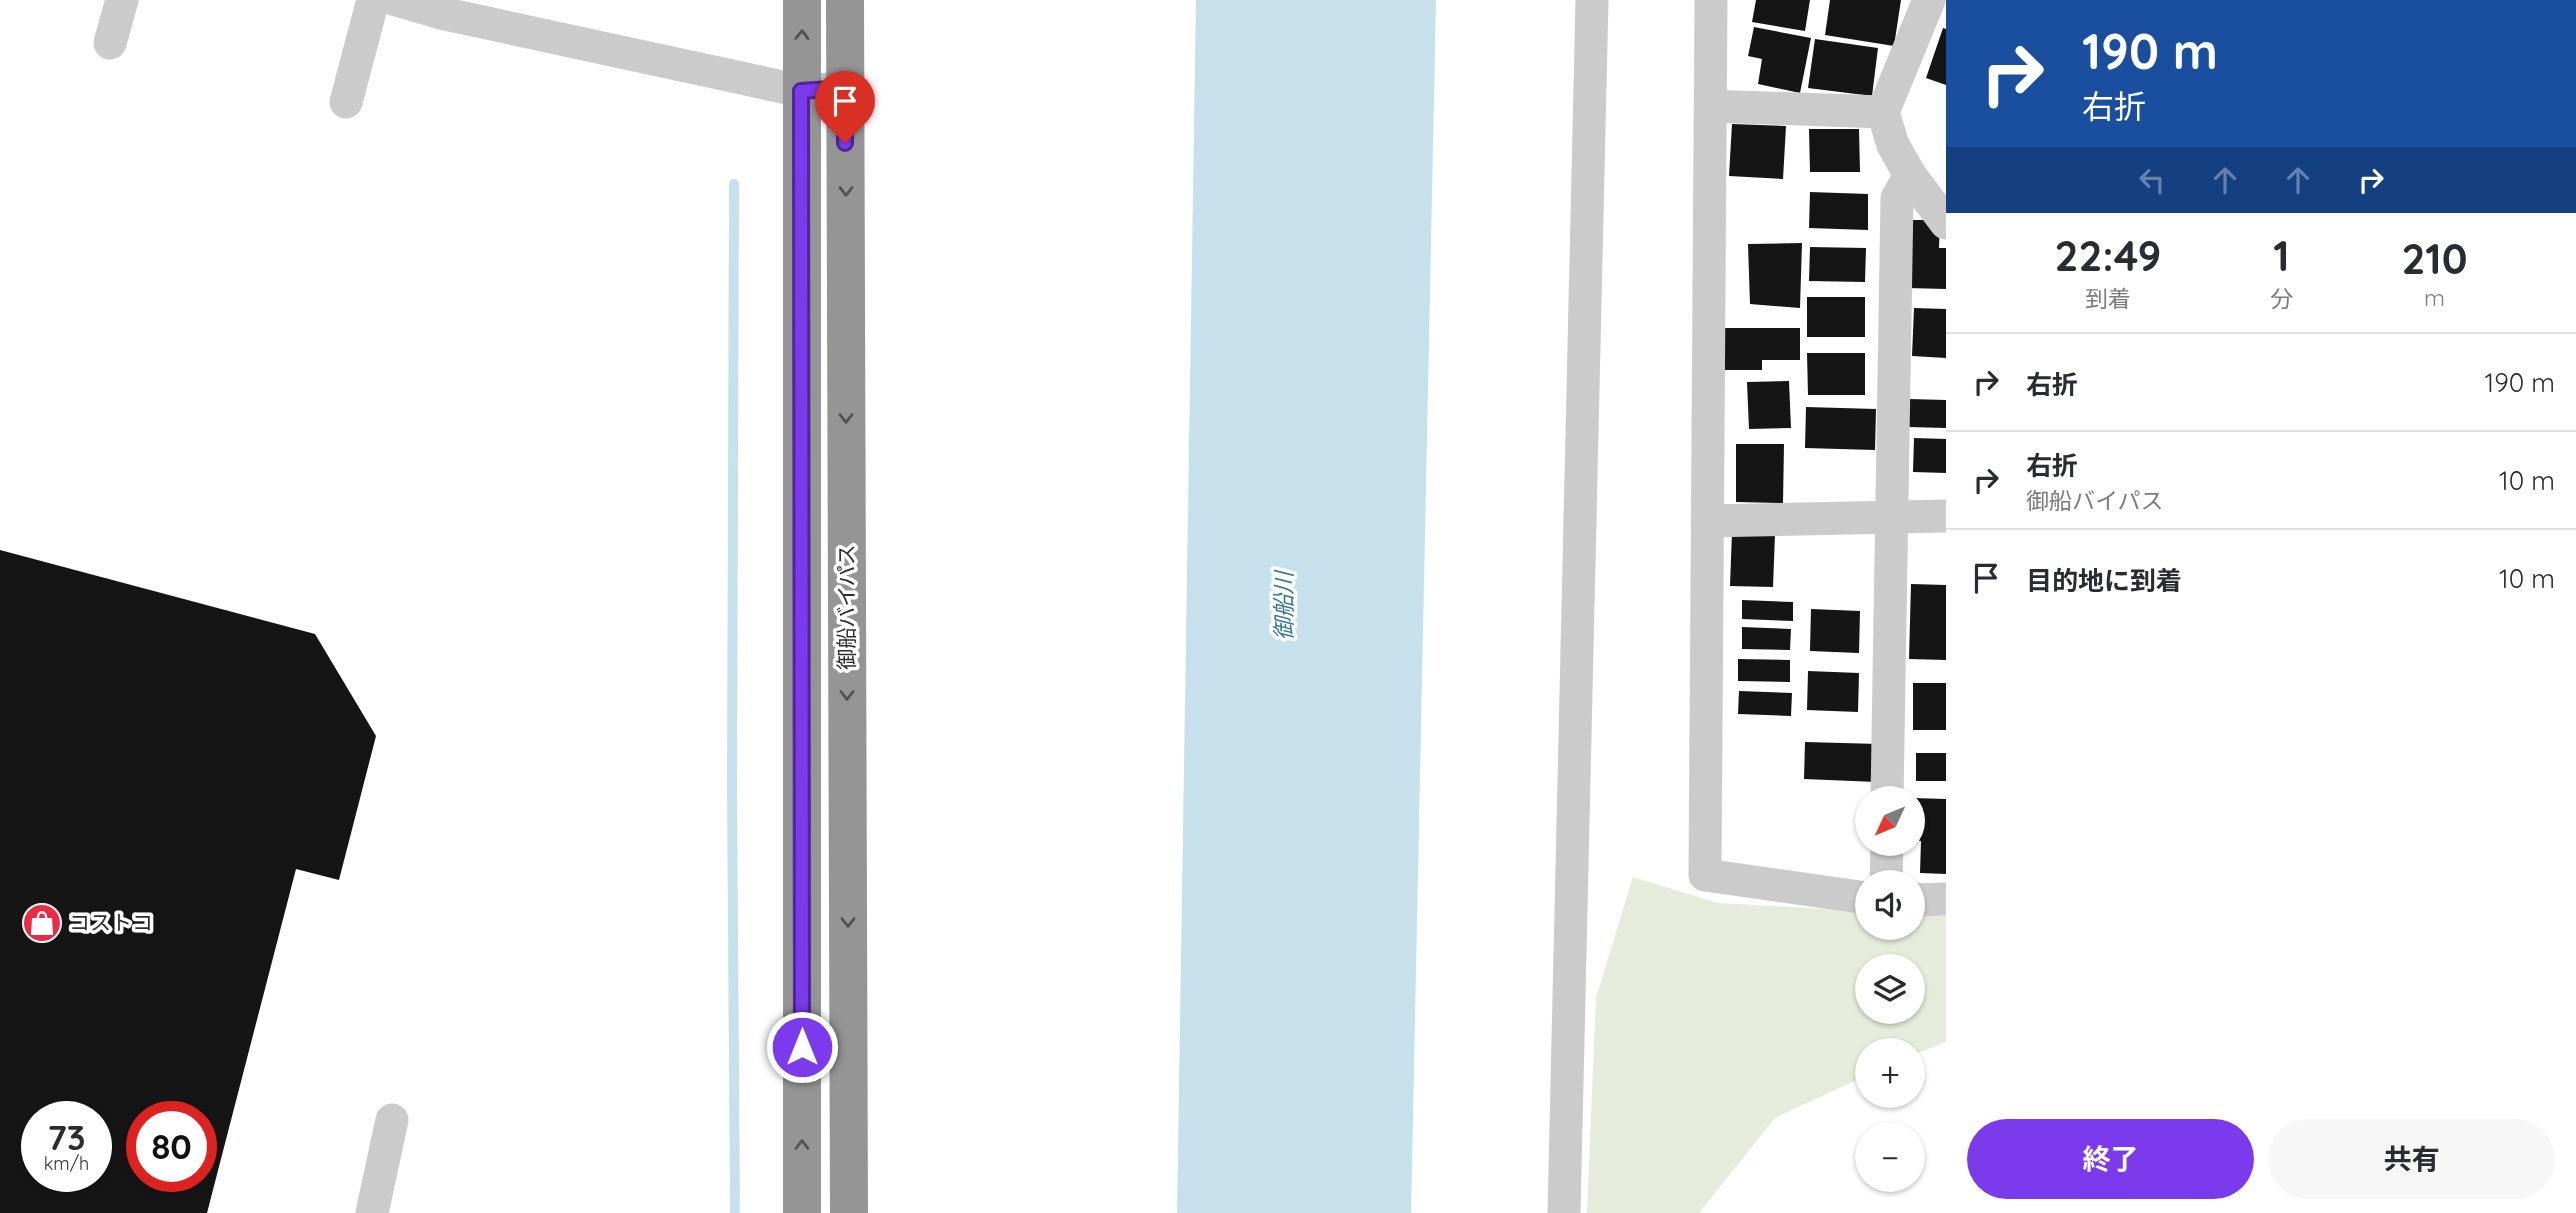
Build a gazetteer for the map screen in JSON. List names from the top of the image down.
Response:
{
  "streets": {
    "highway": ["御船バイパス"]
  },
  "water": ["御船川"],
  "places": {
    "shop": ["コストコ"]
  },
  "north": "bottom left",
  "page": {
    "turn": ["190 m", "右折"],
    "eta": [
      "22:49",
      "到着",
      "1",
      "分",
      "210",
      "m"
    ],
    "list": [
      {
        "name": "右折",
        "value": "190 m"
      },
      {
        "name": "右折",
        "note": "御船バイパス",
        "value": "10 m"
      },
      {
        "name": "目的地に到着",
        "value": "10 m"
      }
    ],
    "map_buttons": ["+", "−"],
    "speed": "73 km/h",
    "limit": "80",
    "buttons": ["終了", "共有"]
  }
}
